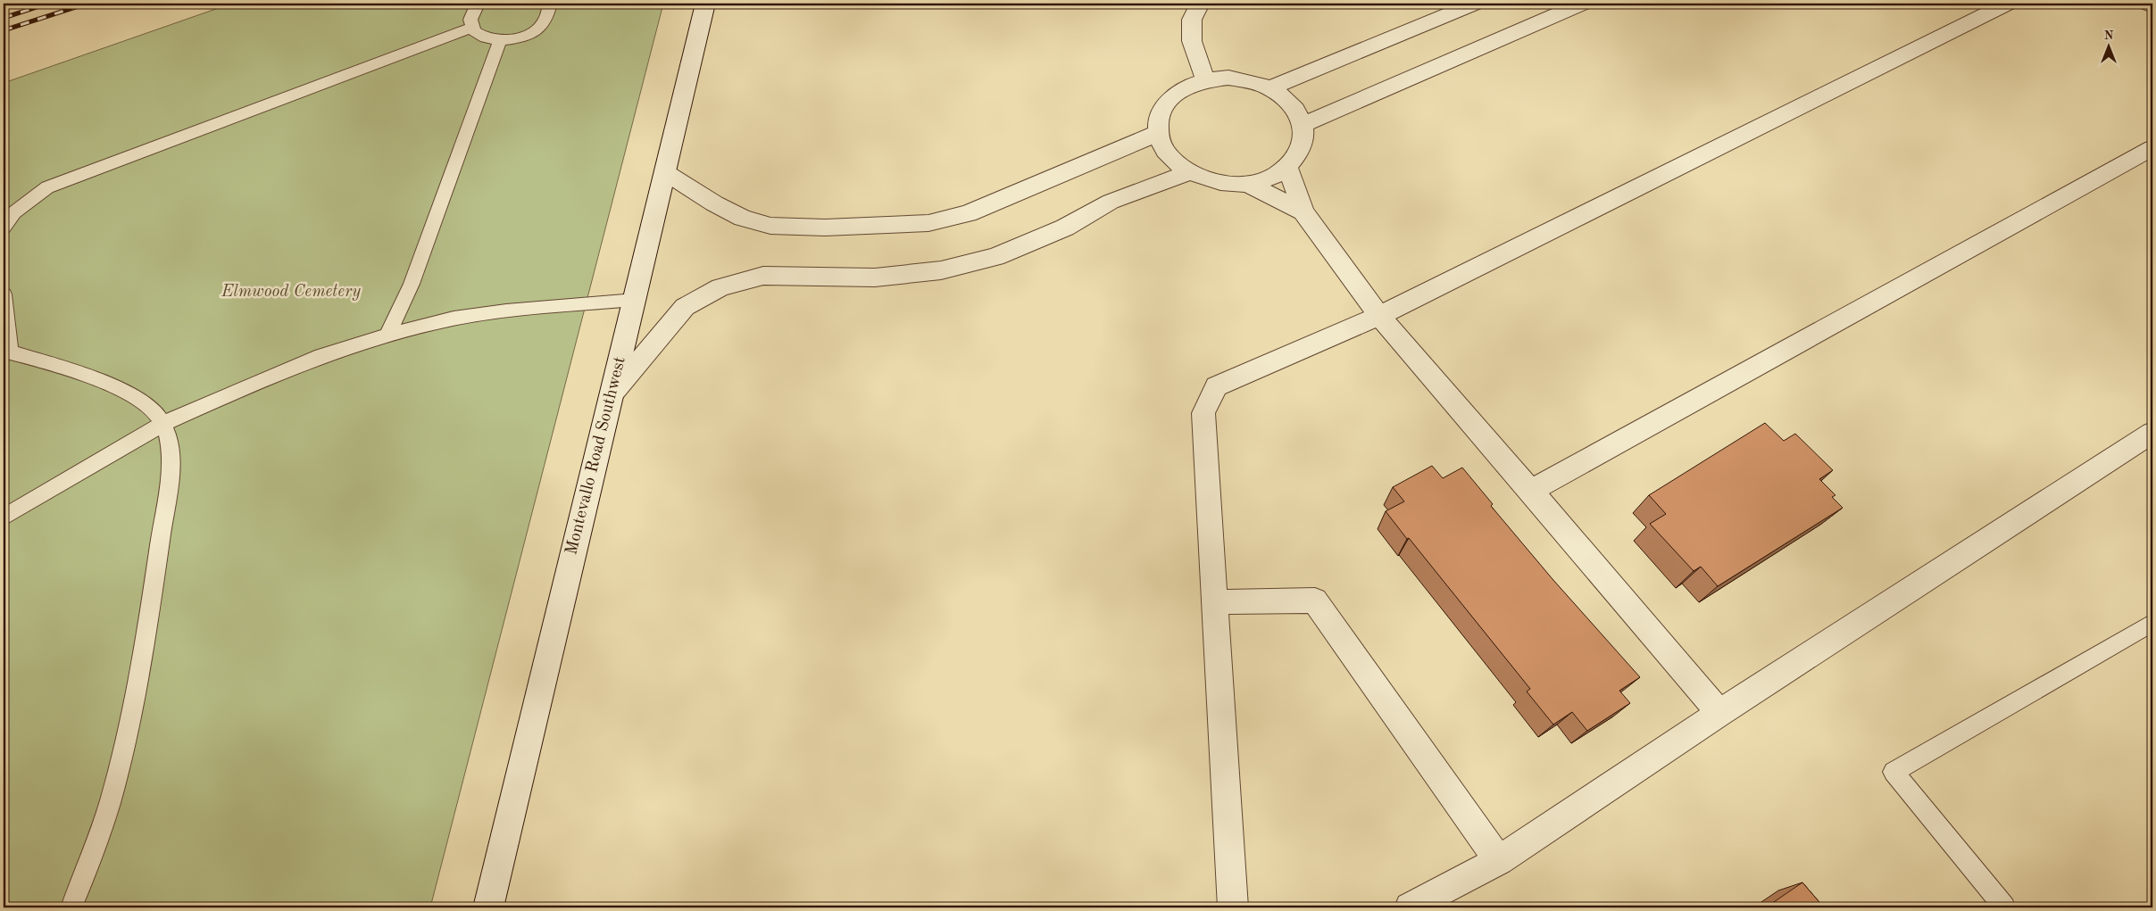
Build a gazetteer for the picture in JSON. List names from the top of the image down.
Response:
{
  "streets": {
    "street": ["Montevallo Road Southwest"]
  },
  "parks": ["Elmwood Cemetery"],
  "north": "top"
}
